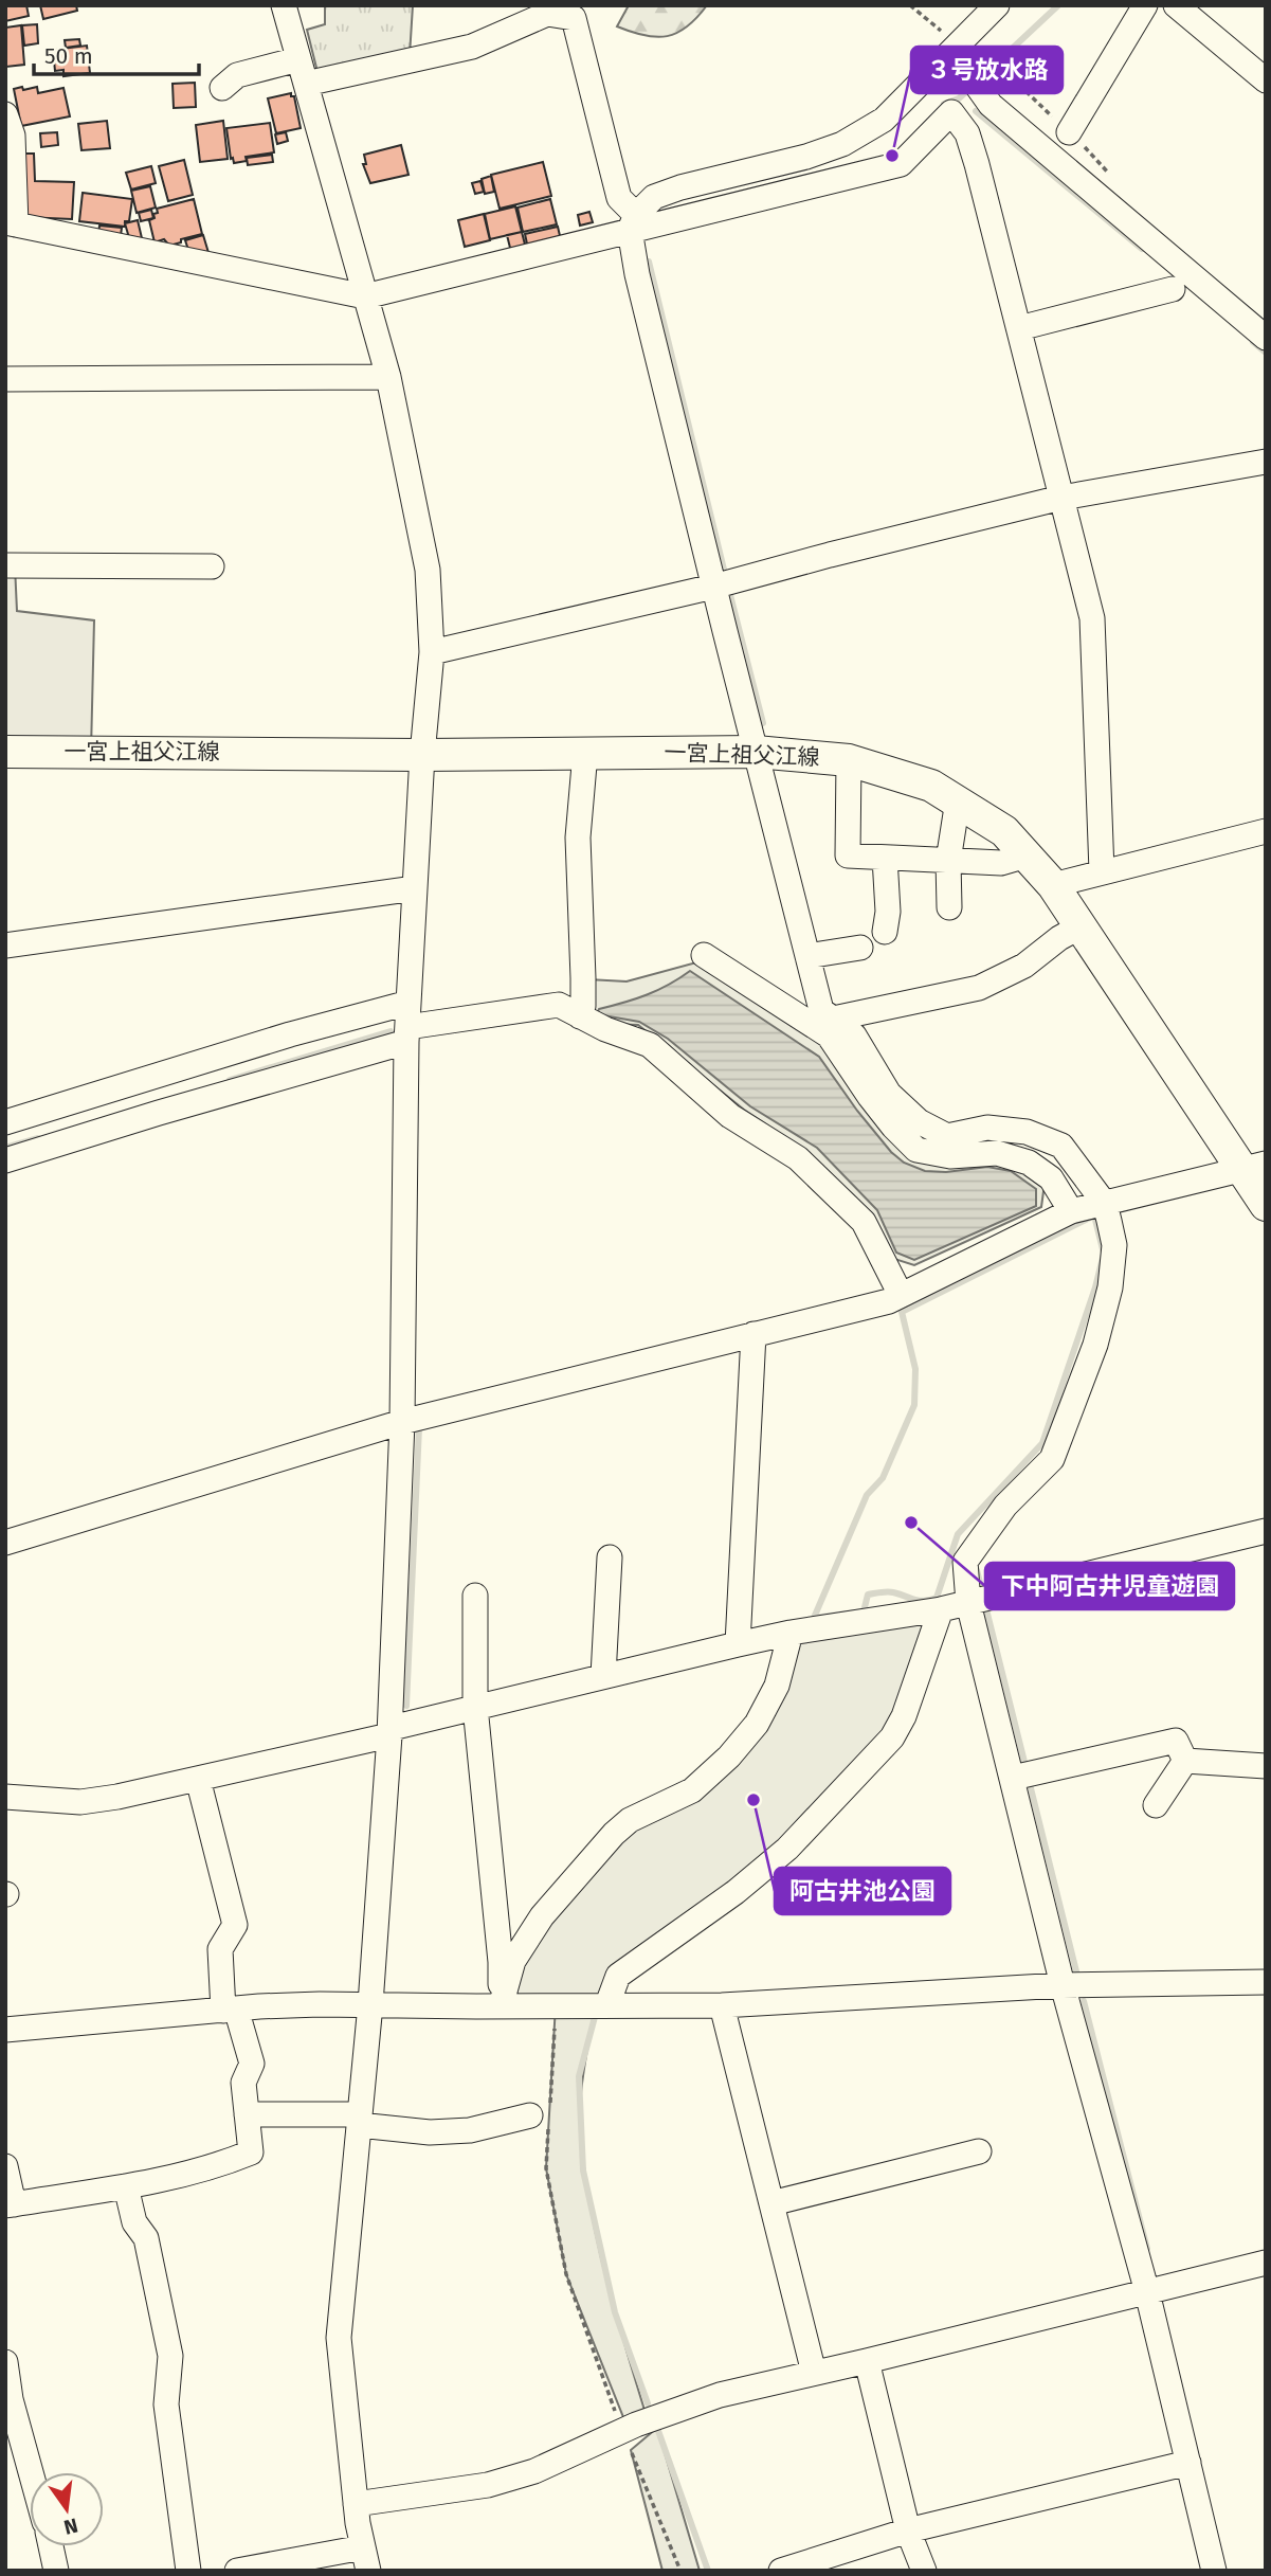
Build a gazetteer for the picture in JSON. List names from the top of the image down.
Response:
{
  "streets": {
    "main road": ["一宮上祖父江線"]
  },
  "places": ["３号放水路", "下中阿古井児童遊園", "阿古井池公園"],
  "scale_bar": "50 m",
  "north": "bottom"
}
